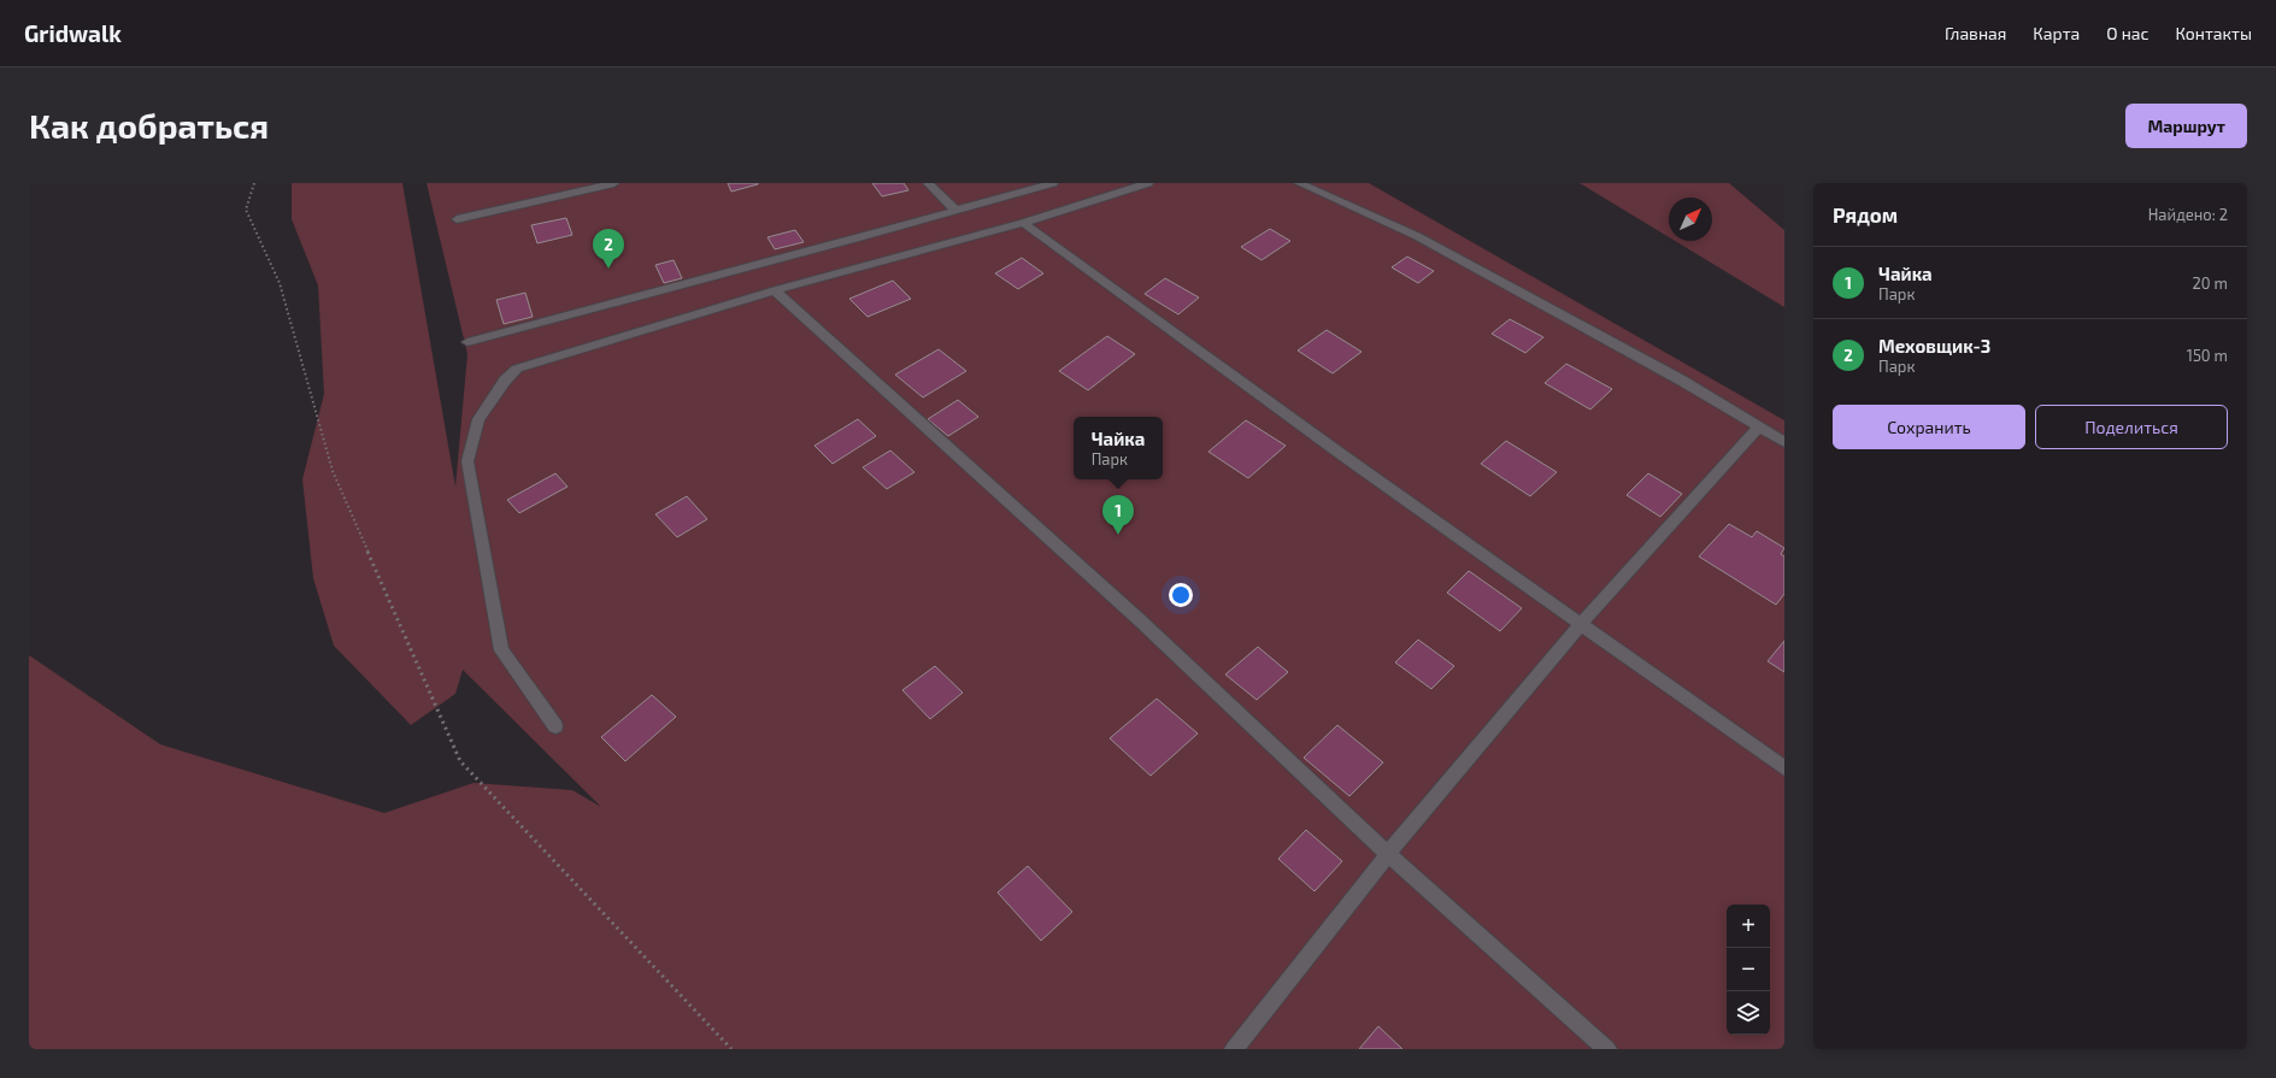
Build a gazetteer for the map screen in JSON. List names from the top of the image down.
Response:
{
  "north": "top right",
  "page": {
    "header": "Gridwalk",
    "nav": [
      "Главная",
      "Карта",
      "О нас",
      "Контакты"
    ],
    "buttons": [
      "Маршрут",
      ["Сохранить", "Поделиться"]
    ],
    "title": "Как добраться",
    "heading": ["Рядом", "Найдено: 2"],
    "pins": ["2", "1"],
    "list": [
      {
        "mark": "1",
        "name": "Чайка",
        "note": "Парк",
        "value": "20 m"
      },
      {
        "mark": "2",
        "name": "Меховщик-3",
        "note": "Парк",
        "value": "150 m"
      }
    ],
    "popup": ["Чайка", "Парк"],
    "map_buttons": ["+", "−"]
  }
}
